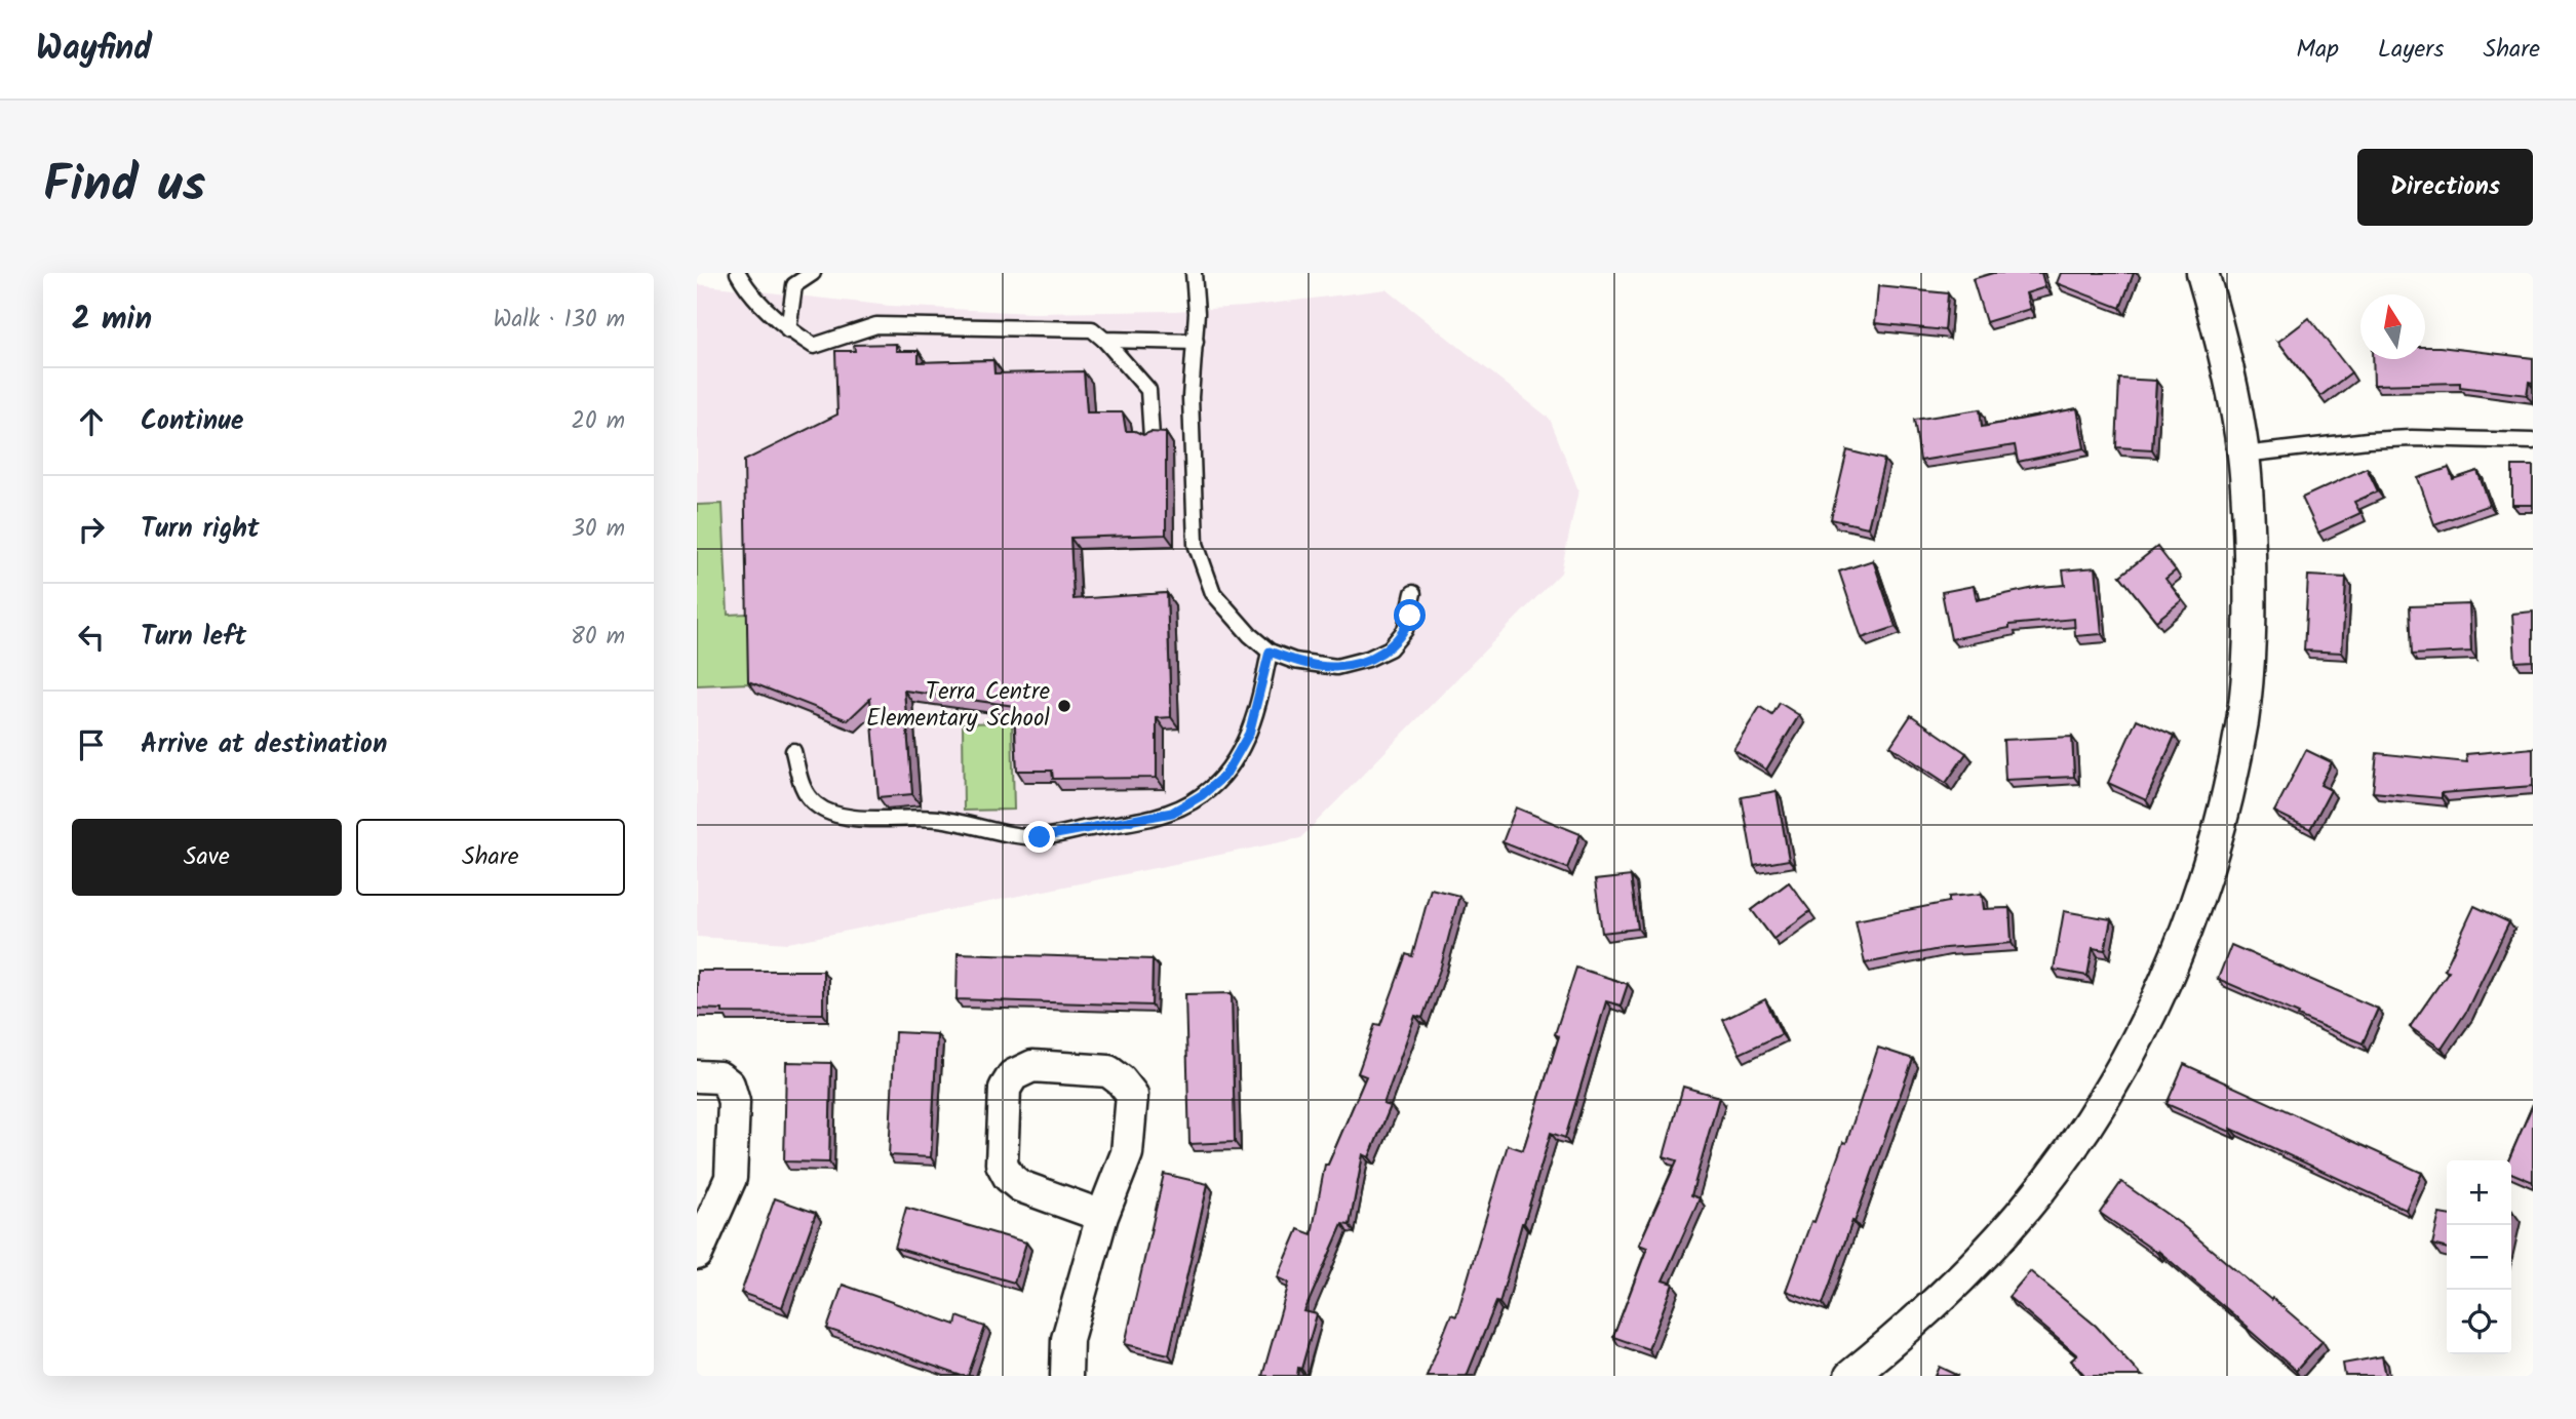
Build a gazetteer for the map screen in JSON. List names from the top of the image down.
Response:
{
  "places": ["Terra Centre Elementary School"],
  "north": "top",
  "page": {
    "header": "Wayfind",
    "nav": ["Map", "Layers", "Share"],
    "title": "Find us",
    "buttons": [
      "Directions",
      ["Save", "Share"]
    ],
    "heading": ["2 min", "Walk · 130 m"],
    "list": [
      ["Continue", "20 m"],
      ["Turn right", "30 m"],
      ["Turn left", "80 m"],
      "Arrive at destination"
    ],
    "map_buttons": ["+", "−"]
  }
}
